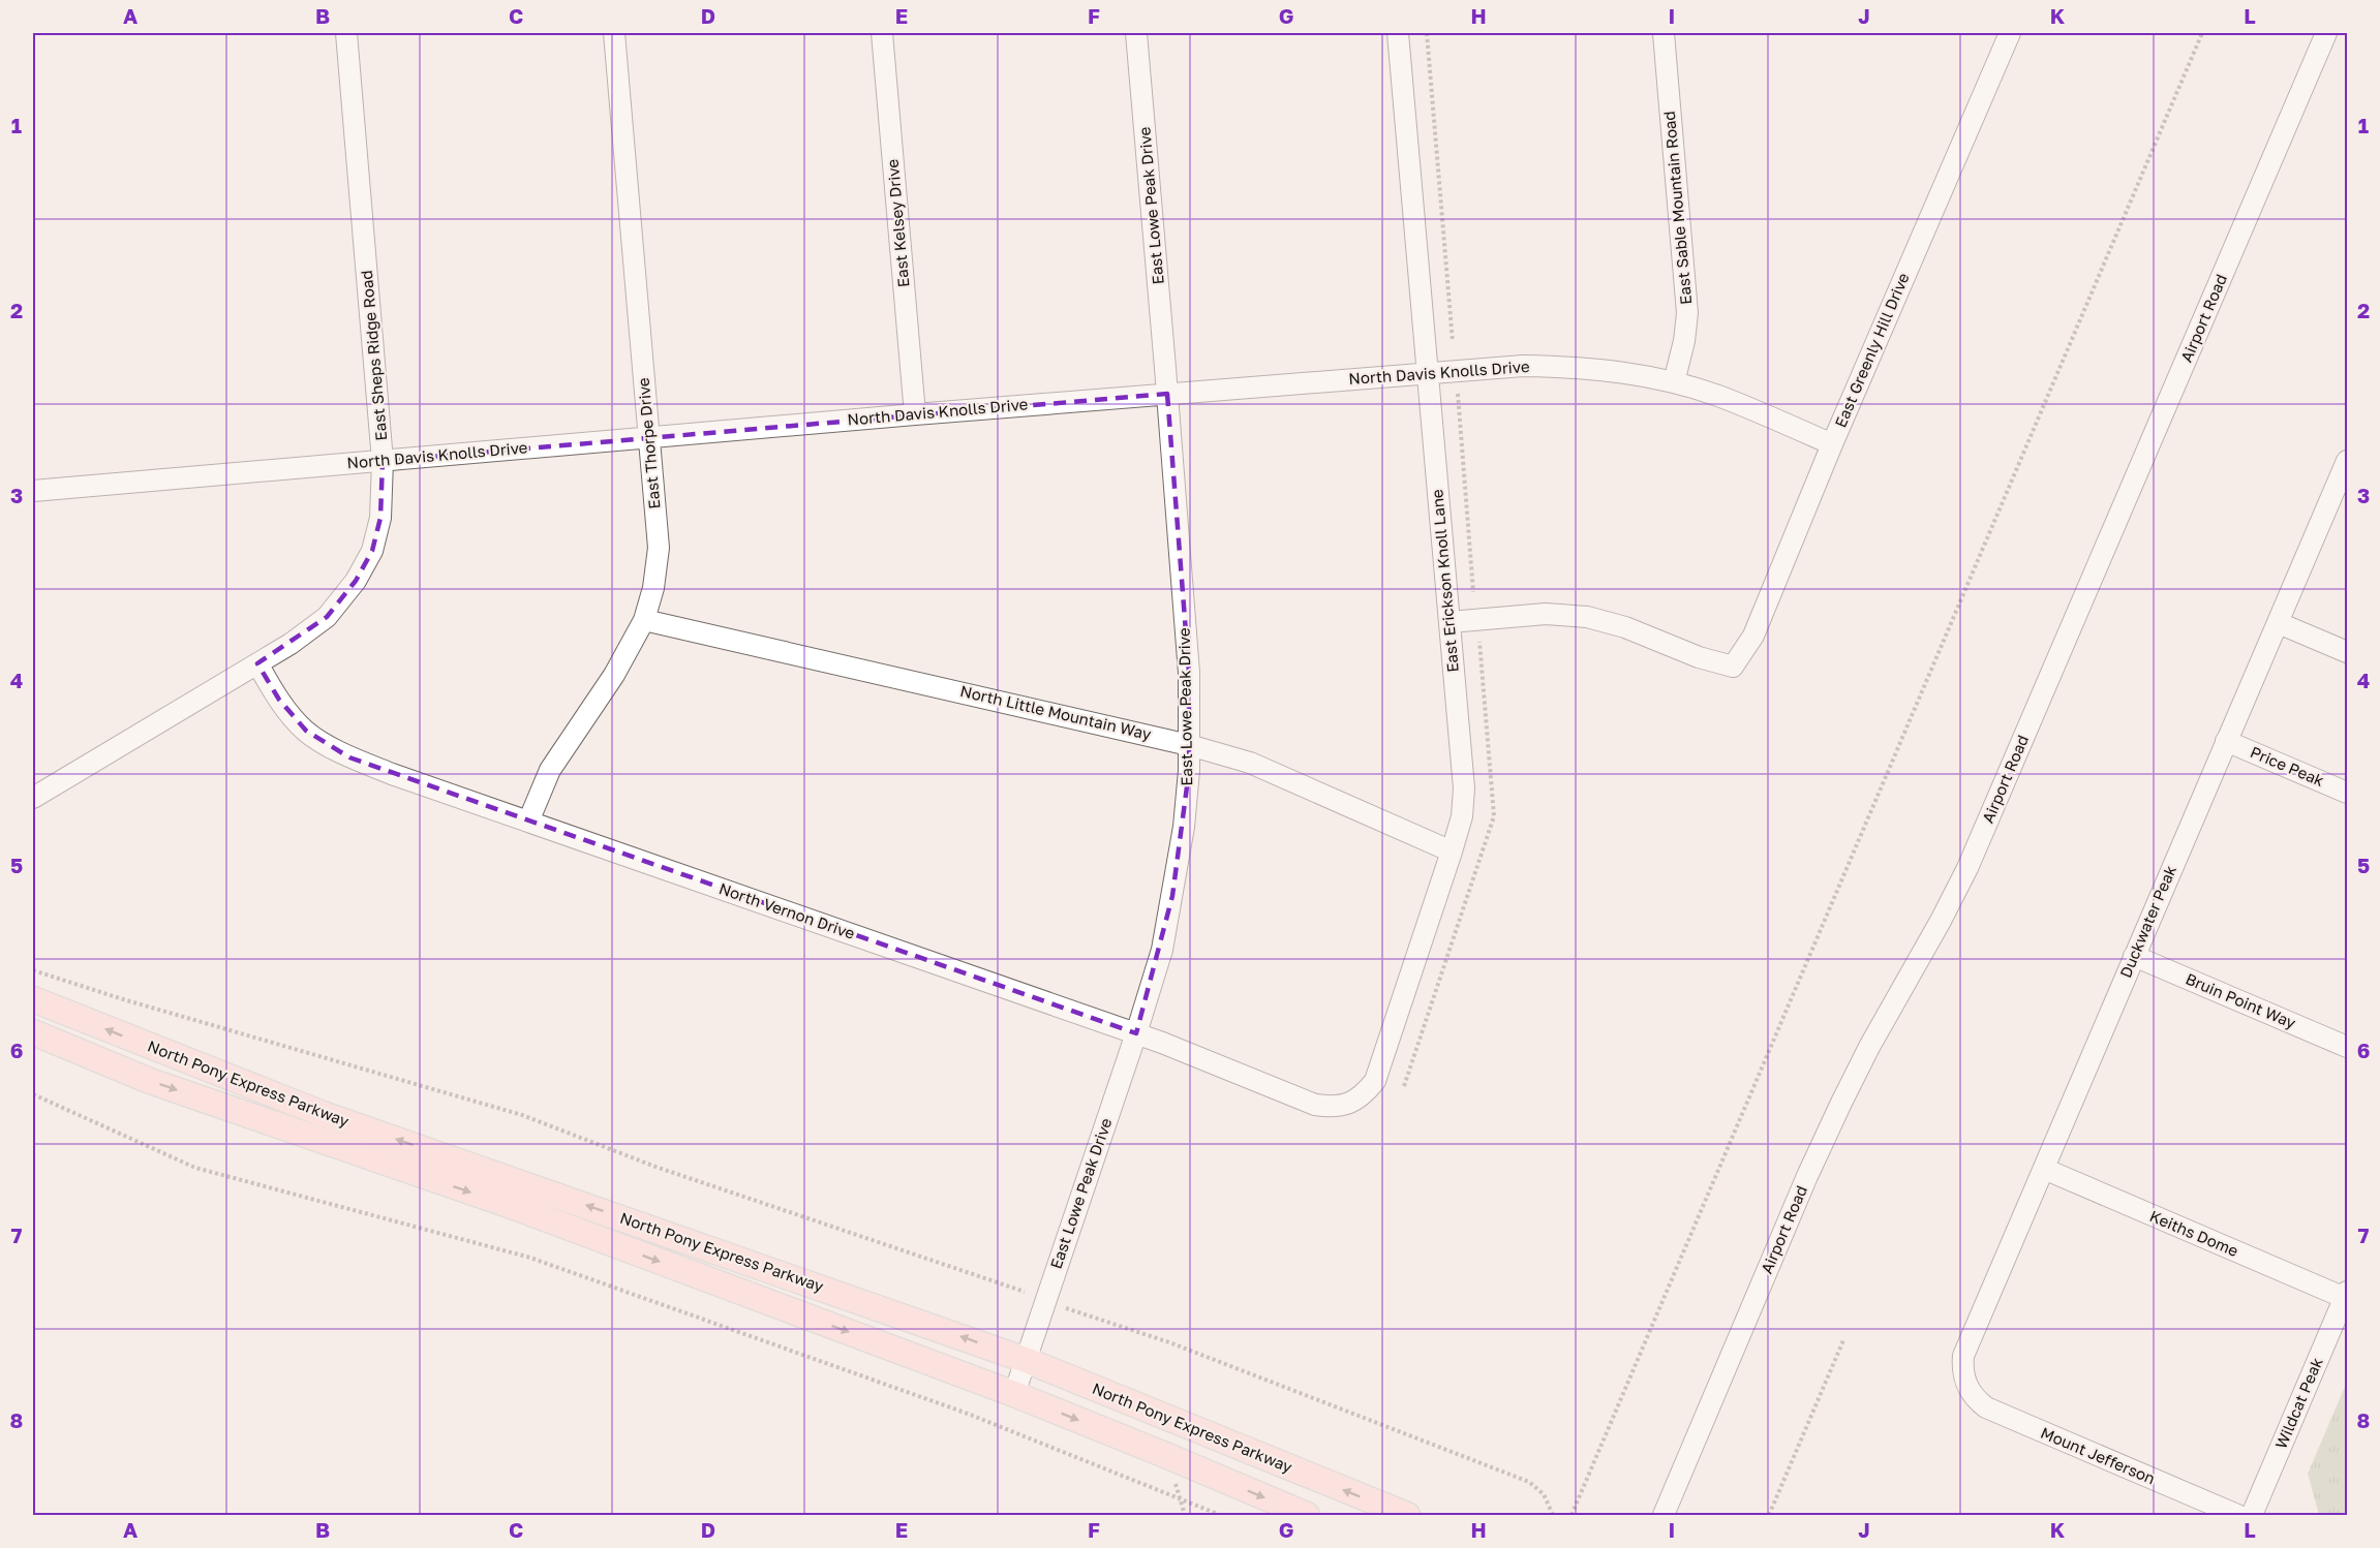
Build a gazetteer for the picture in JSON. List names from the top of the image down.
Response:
{
  "streets": {
    "main road": ["North Pony Express Parkway"],
    "street": [
      "East Lowe Peak Drive",
      "East Sable Mountain Road",
      "East Kelsey Drive",
      "Airport Road",
      "East Greenly Hill Drive",
      "East Sheps Ridge Road",
      "North Davis Knolls Drive",
      "East Thorpe Drive",
      "East Erickson Knoll Lane",
      "North Little Mountain Way",
      "Price Peak",
      "North Vernon Drive",
      "Duckwater Peak",
      "Bruin Point Way",
      "Keiths Dome",
      "Wildcat Peak",
      "Mount Jefferson"
    ]
  },
  "crossings": [
    ["East Lowe Peak Drive", "North Davis Knolls Drive"],
    ["East Lowe Peak Drive", "North Little Mountain Way"],
    ["East Lowe Peak Drive", "North Vernon Drive"],
    ["East Lowe Peak Drive", "North Pony Express Parkway"],
    ["East Sable Mountain Road", "North Davis Knolls Drive"],
    ["East Kelsey Drive", "North Davis Knolls Drive"],
    ["East Greenly Hill Drive", "North Davis Knolls Drive"],
    ["East Greenly Hill Drive", "East Erickson Knoll Lane"],
    ["East Sheps Ridge Road", "North Davis Knolls Drive"],
    ["East Sheps Ridge Road", "North Vernon Drive"],
    ["North Davis Knolls Drive", "East Thorpe Drive"],
    ["North Davis Knolls Drive", "East Erickson Knoll Lane"],
    ["East Thorpe Drive", "North Little Mountain Way"],
    ["East Thorpe Drive", "North Vernon Drive"],
    ["East Erickson Knoll Lane", "North Little Mountain Way"],
    ["East Erickson Knoll Lane", "North Vernon Drive"],
    ["Price Peak", "Duckwater Peak"],
    ["Duckwater Peak", "Bruin Point Way"],
    ["Duckwater Peak", "Keiths Dome"],
    ["Duckwater Peak", "Mount Jefferson"],
    ["Keiths Dome", "Wildcat Peak"]
  ],
  "grid": {
    "columns": [
      "A",
      "B",
      "C",
      "D",
      "E",
      "F",
      "G",
      "H",
      "I",
      "J",
      "K",
      "L"
    ],
    "rows": [
      "1",
      "2",
      "3",
      "4",
      "5",
      "6",
      "7",
      "8"
    ]
  }
}
